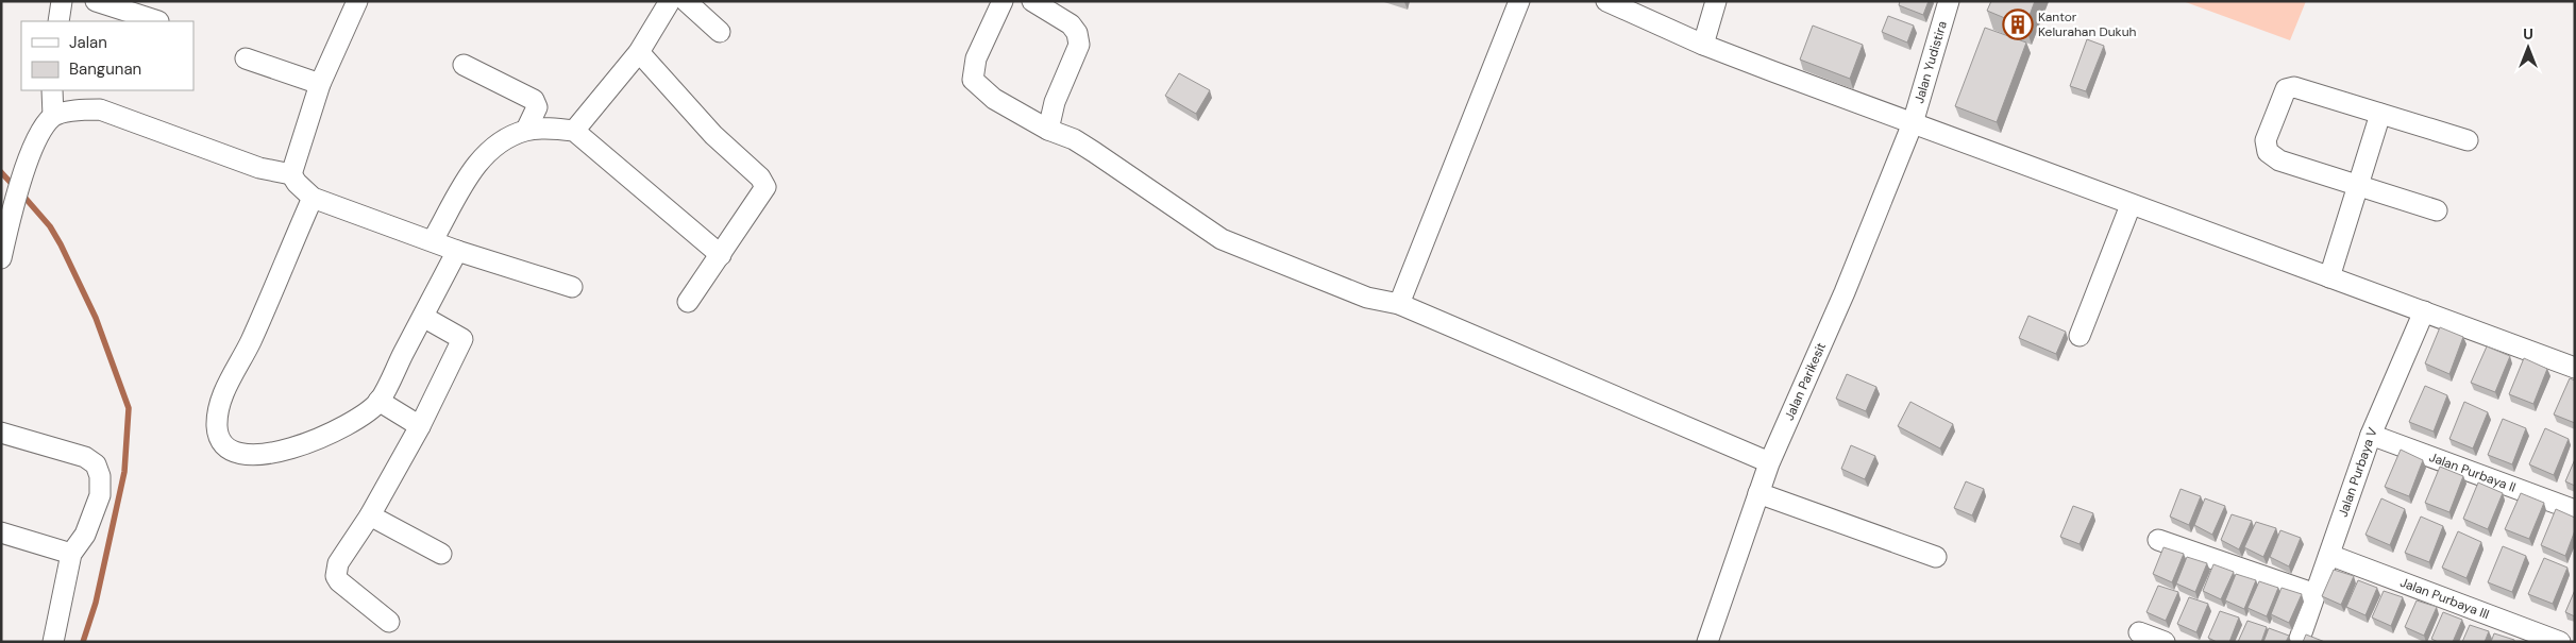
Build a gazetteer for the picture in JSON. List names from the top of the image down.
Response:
{
  "streets": {
    "street": [
      "Jalan Yudistira",
      "Jalan Parikesit",
      "Jalan Purbaya V",
      "Jalan Purbaya II",
      "Jalan Purbaya III"
    ]
  },
  "crossings": [
    ["Jalan Yudistira", "Jalan Parikesit"],
    ["Jalan Purbaya V", "Jalan Purbaya II"],
    ["Jalan Purbaya V", "Jalan Purbaya III"]
  ],
  "places": {
    "building": ["Kantor Kelurahan Dukuh"]
  },
  "legend": ["Jalan", "Bangunan"],
  "north": "top"
}
